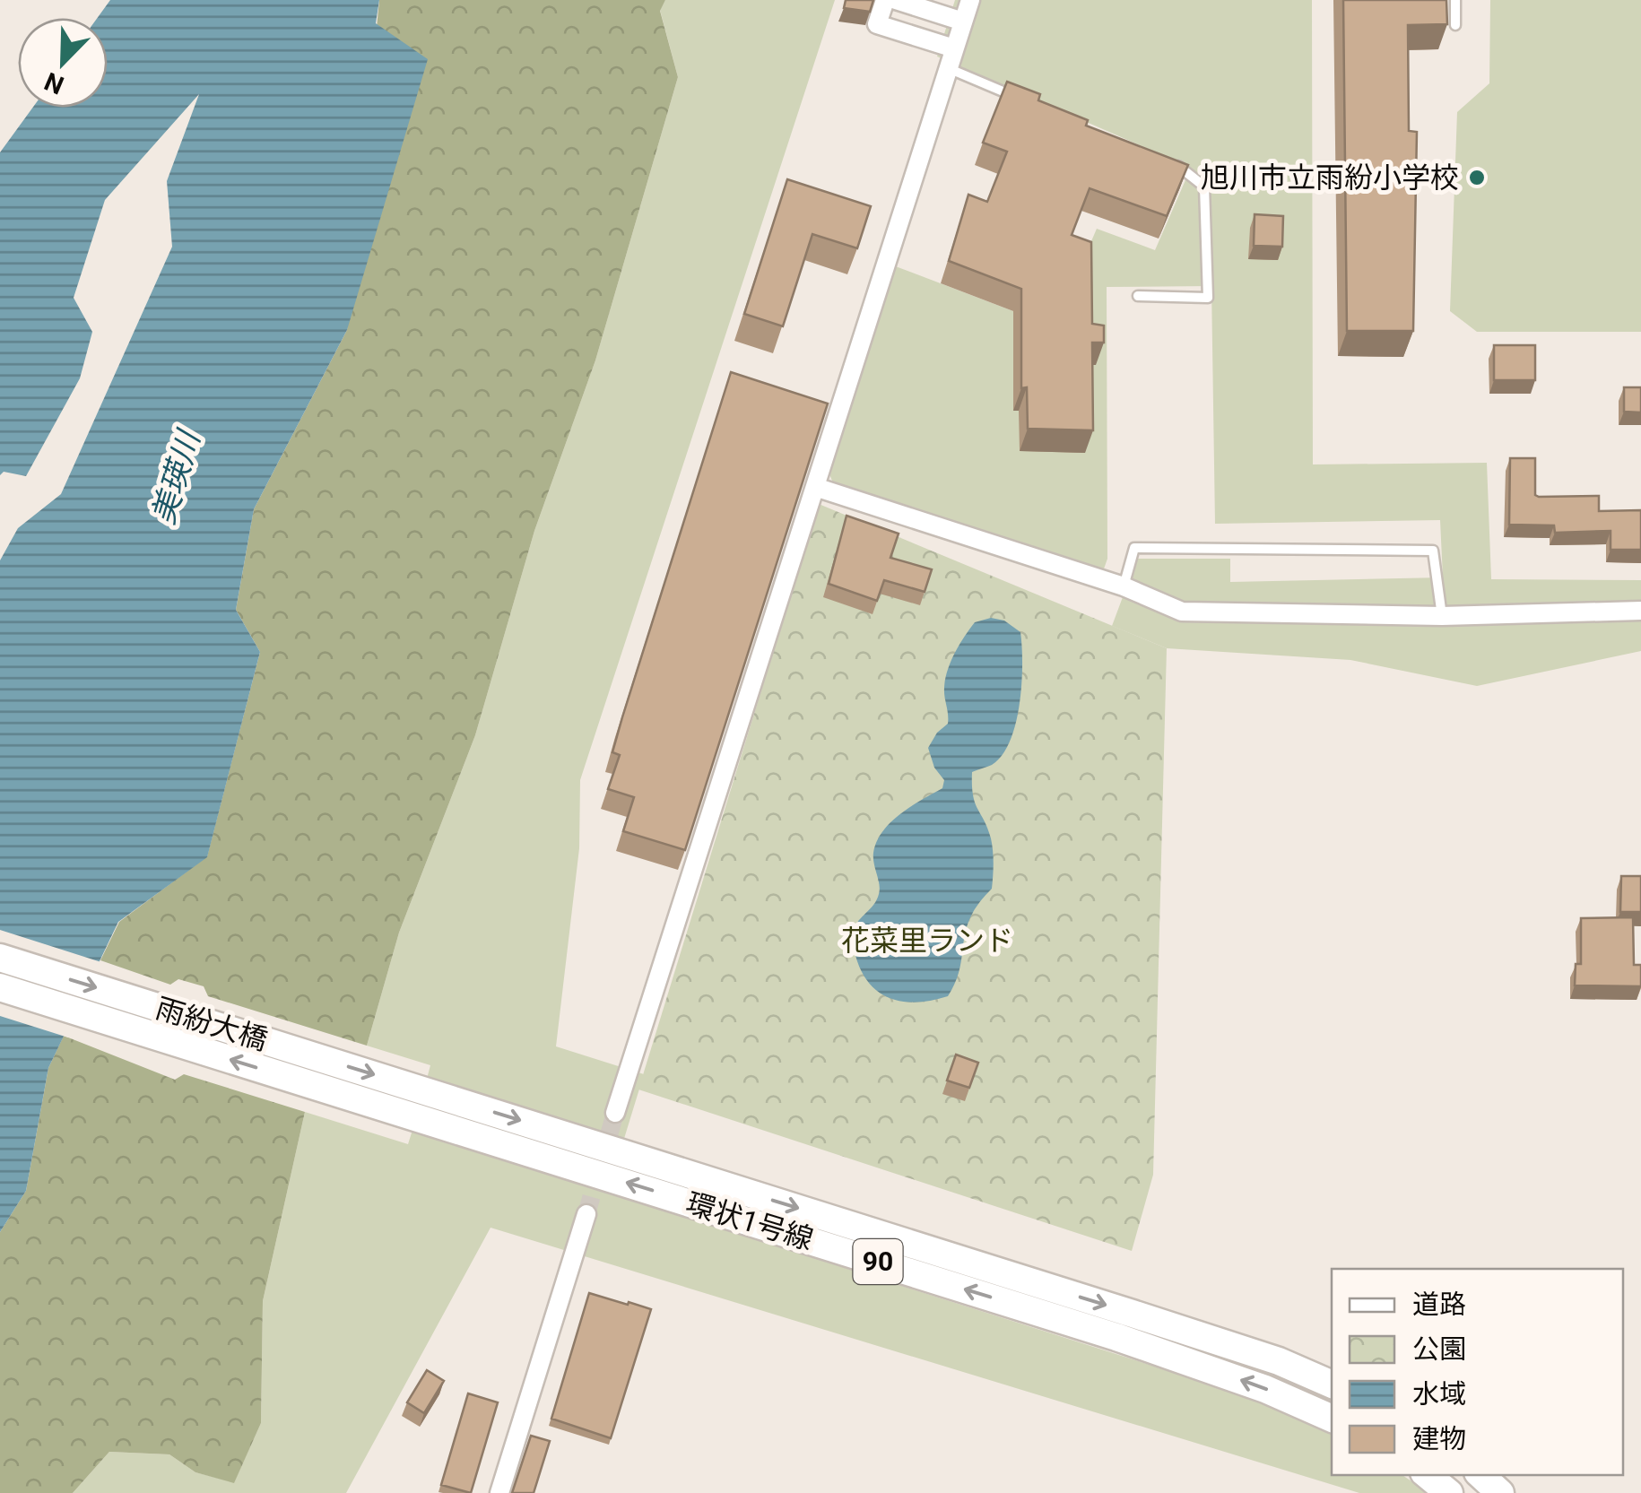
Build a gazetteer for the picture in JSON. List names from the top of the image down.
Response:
{
  "streets": {
    "main road": ["雨紛大橋", "環状1号線", "90"]
  },
  "crossings": [
    ["雨紛大橋", "環状1号線"]
  ],
  "water": ["美瑛川"],
  "parks": ["花菜里ランド"],
  "places": ["旭川市立雨紛小学校"],
  "legend": [
    "道路",
    "公園",
    "水域",
    "建物"
  ],
  "north": "bottom left"
}
